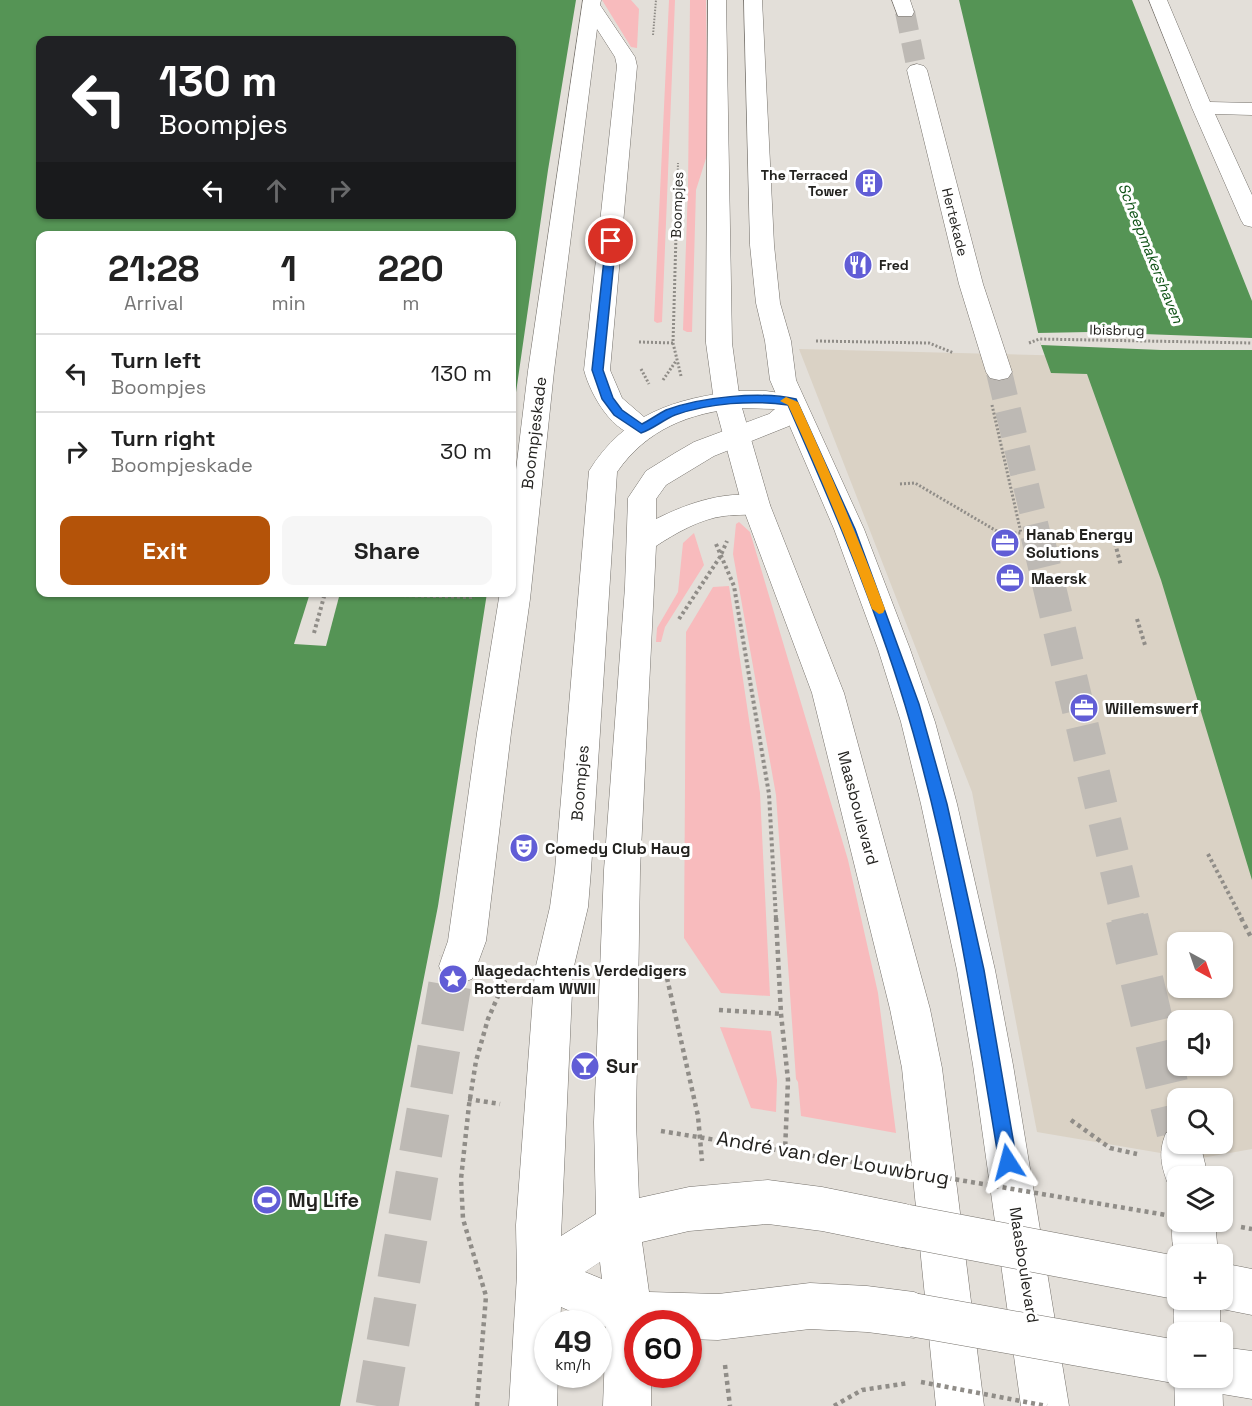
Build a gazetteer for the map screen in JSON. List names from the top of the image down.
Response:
{
  "streets": {
    "main road": [
      "Boompjes",
      "Hertekade",
      "Boompjeskade",
      "Maasboulevard"
    ],
    "path": ["Ibisbrug", "André van der Louwbrug"]
  },
  "crossings": [
    ["Boompjes", "Boompjeskade"],
    ["Boompjes", "Maasboulevard"],
    ["Hertekade", "Ibisbrug"]
  ],
  "water": ["Scheepmakershaven"],
  "places": {
    "building": ["The Terraced Tower"],
    "restaurant": ["Fred"],
    "office": ["Hanab Energy Solutions", "Maersk", "Willemswerf"],
    "theatre": ["Comedy Club Haug"],
    "place": ["Nagedachtenis Verdedigers Rotterdam WWII"],
    "bar": ["Sur"],
    "sports": ["My Life"]
  },
  "north": "bottom right",
  "page": {
    "turn": ["130 m", "Boompjes"],
    "eta": [
      "21:28",
      "Arrival",
      "1",
      "min",
      "220",
      "m"
    ],
    "list": [
      {
        "name": "Turn left",
        "note": "Boompjes",
        "value": "130 m"
      },
      {
        "name": "Turn right",
        "note": "Boompjeskade",
        "value": "30 m"
      }
    ],
    "buttons": ["Exit", "Share"],
    "map_buttons": ["+", "−"],
    "speed": "49 km/h",
    "limit": "60"
  }
}
